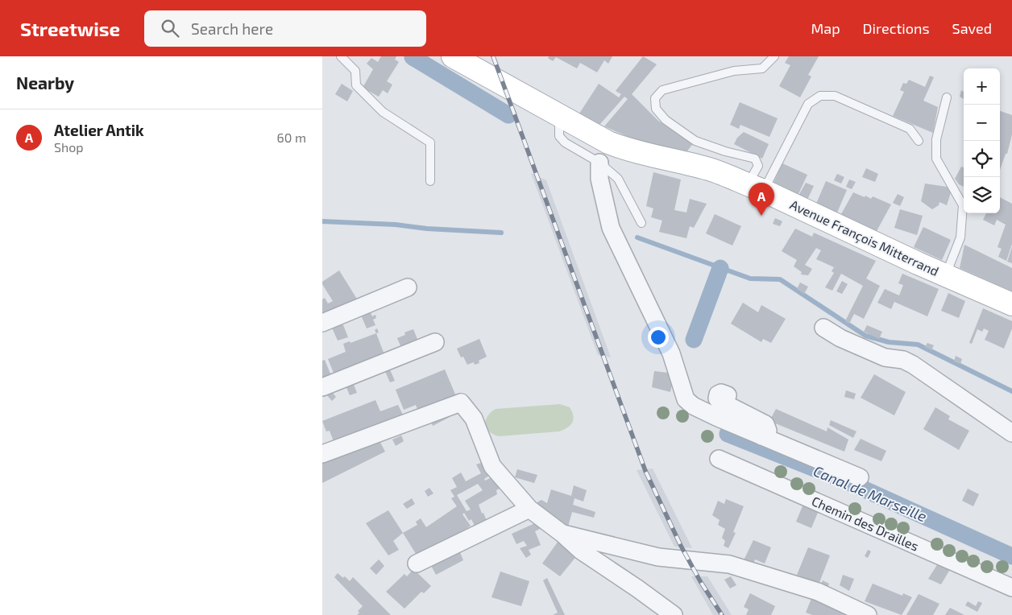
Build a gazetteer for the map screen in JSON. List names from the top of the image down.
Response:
{
  "streets": {
    "main road": ["Avenue François Mitterrand"],
    "street": ["Chemin des Drailles"]
  },
  "water": ["Canal de Marseille"],
  "page": {
    "header": "Streetwise",
    "search": "Search here",
    "nav": ["Map", "Directions", "Saved"],
    "heading": "Nearby",
    "map_buttons": ["+", "−"],
    "list": [
      {
        "mark": "A",
        "name": "Atelier Antik",
        "note": "Shop",
        "value": "60 m"
      }
    ],
    "pins": "A"
  }
}
